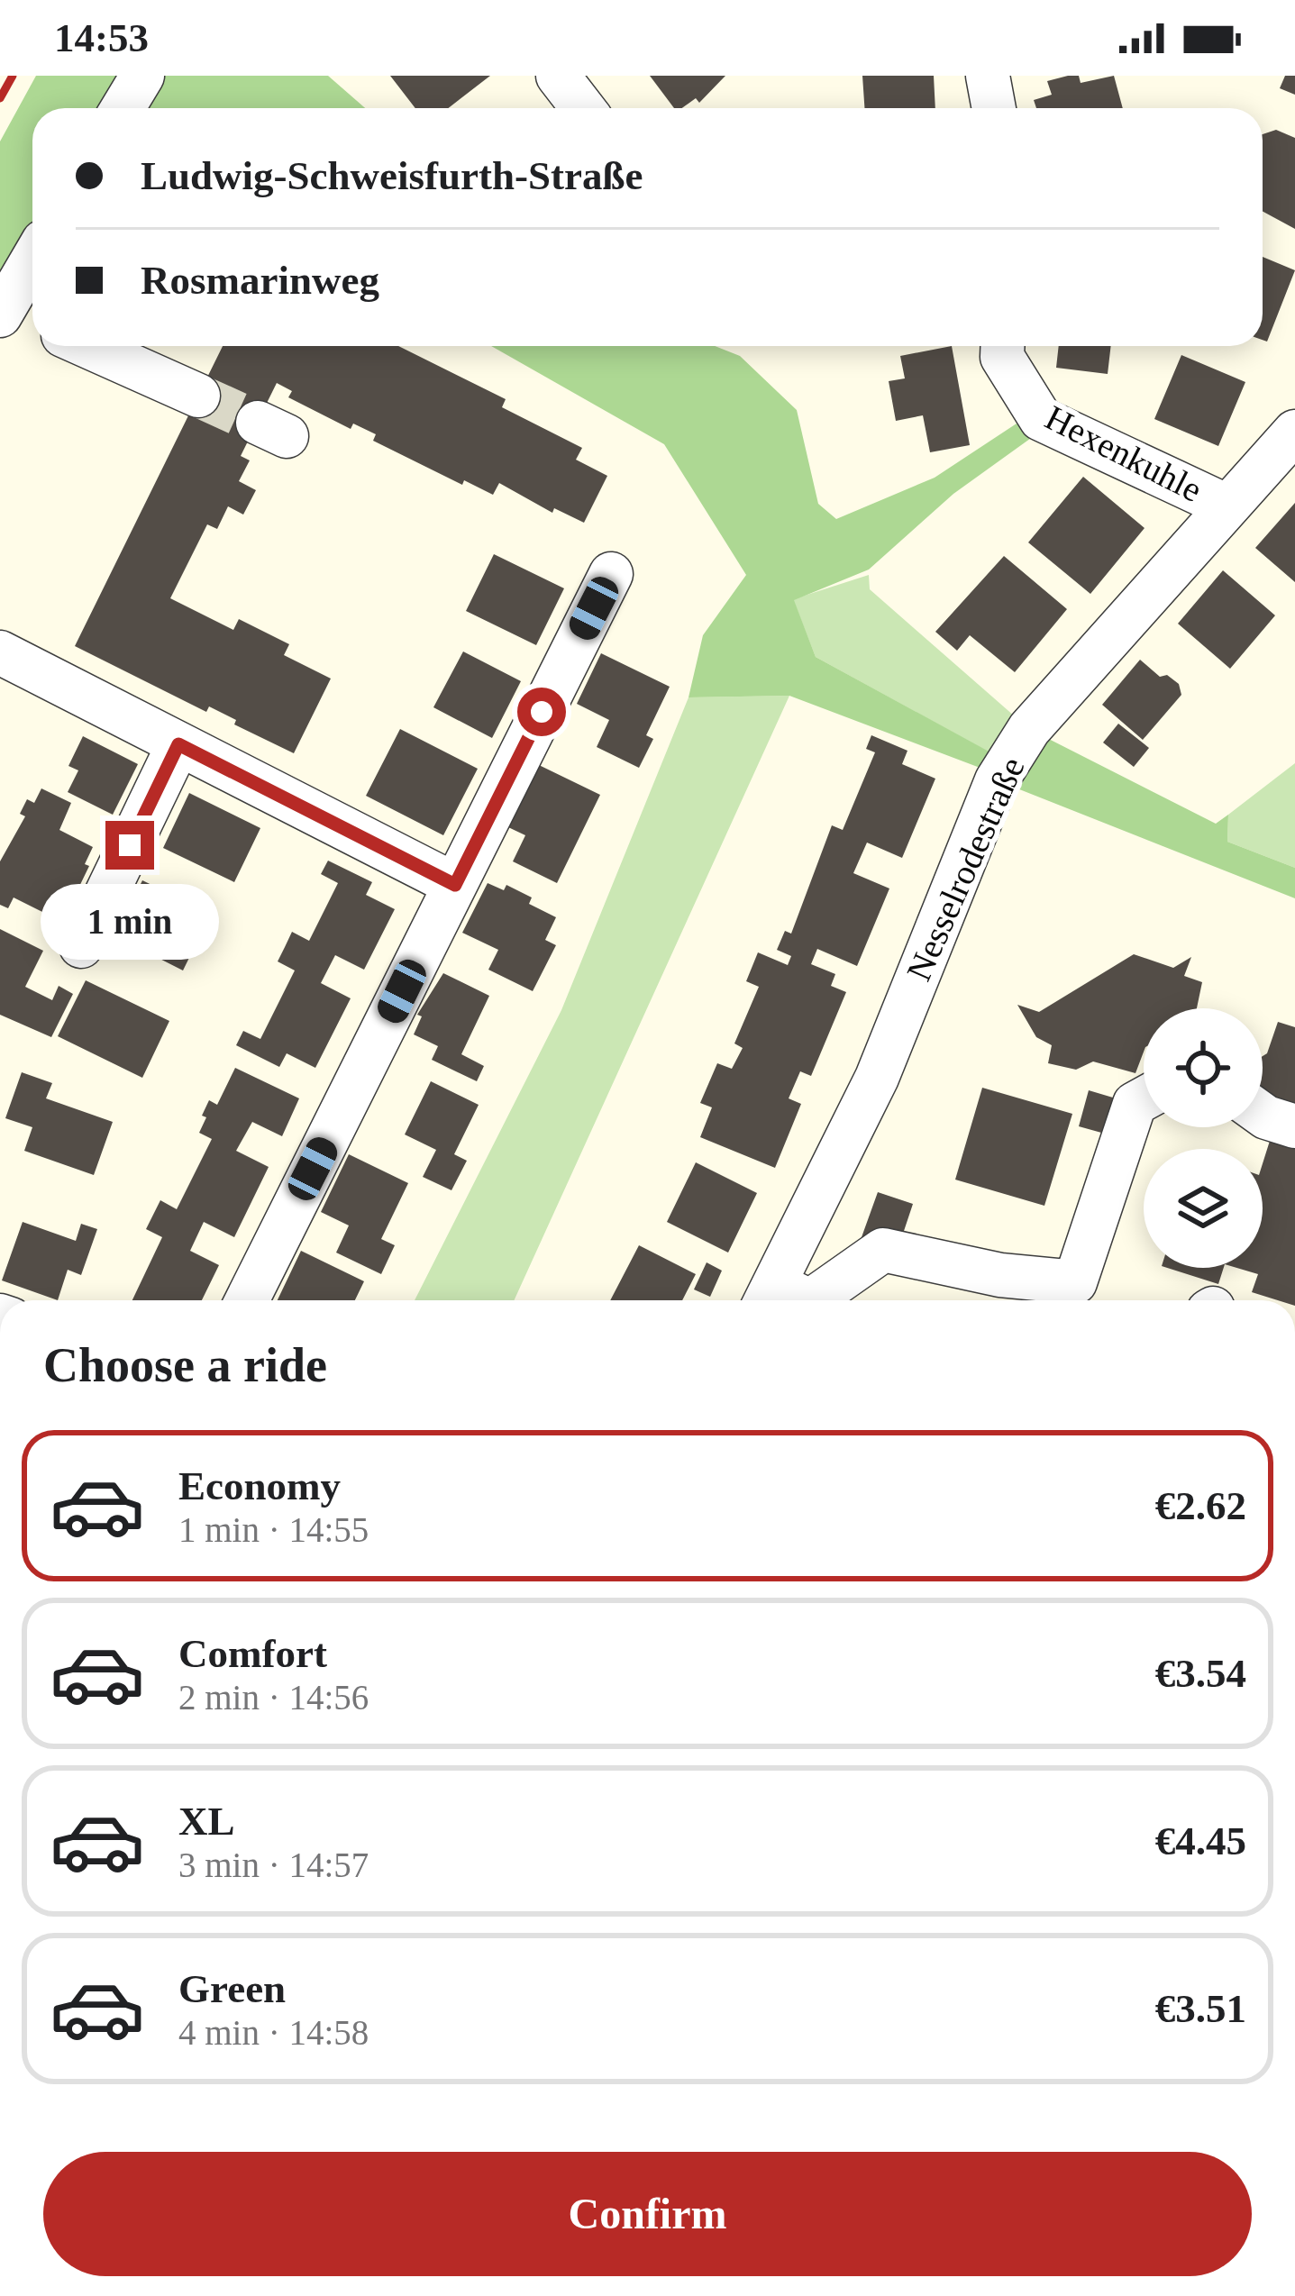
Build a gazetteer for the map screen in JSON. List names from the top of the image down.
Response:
{
  "streets": {
    "street": ["Hexenkuhle", "Nesselrodestraße"]
  },
  "crossings": [
    ["Hexenkuhle", "Nesselrodestraße"]
  ],
  "page": {
    "status": "14:53",
    "banner": ["Ludwig-Schweisfurth-Straße", "Rosmarinweg"],
    "bubble": "1 min",
    "heading": "Choose a ride",
    "list": [
      {
        "name": "Economy",
        "note": "1 min · 14:55",
        "value": "€2.62"
      },
      {
        "name": "Comfort",
        "note": "2 min · 14:56",
        "value": "€3.54"
      },
      {
        "name": "XL",
        "note": "3 min · 14:57",
        "value": "€4.45"
      },
      {
        "name": "Green",
        "note": "4 min · 14:58",
        "value": "€3.51"
      }
    ],
    "buttons": "Confirm"
  }
}
